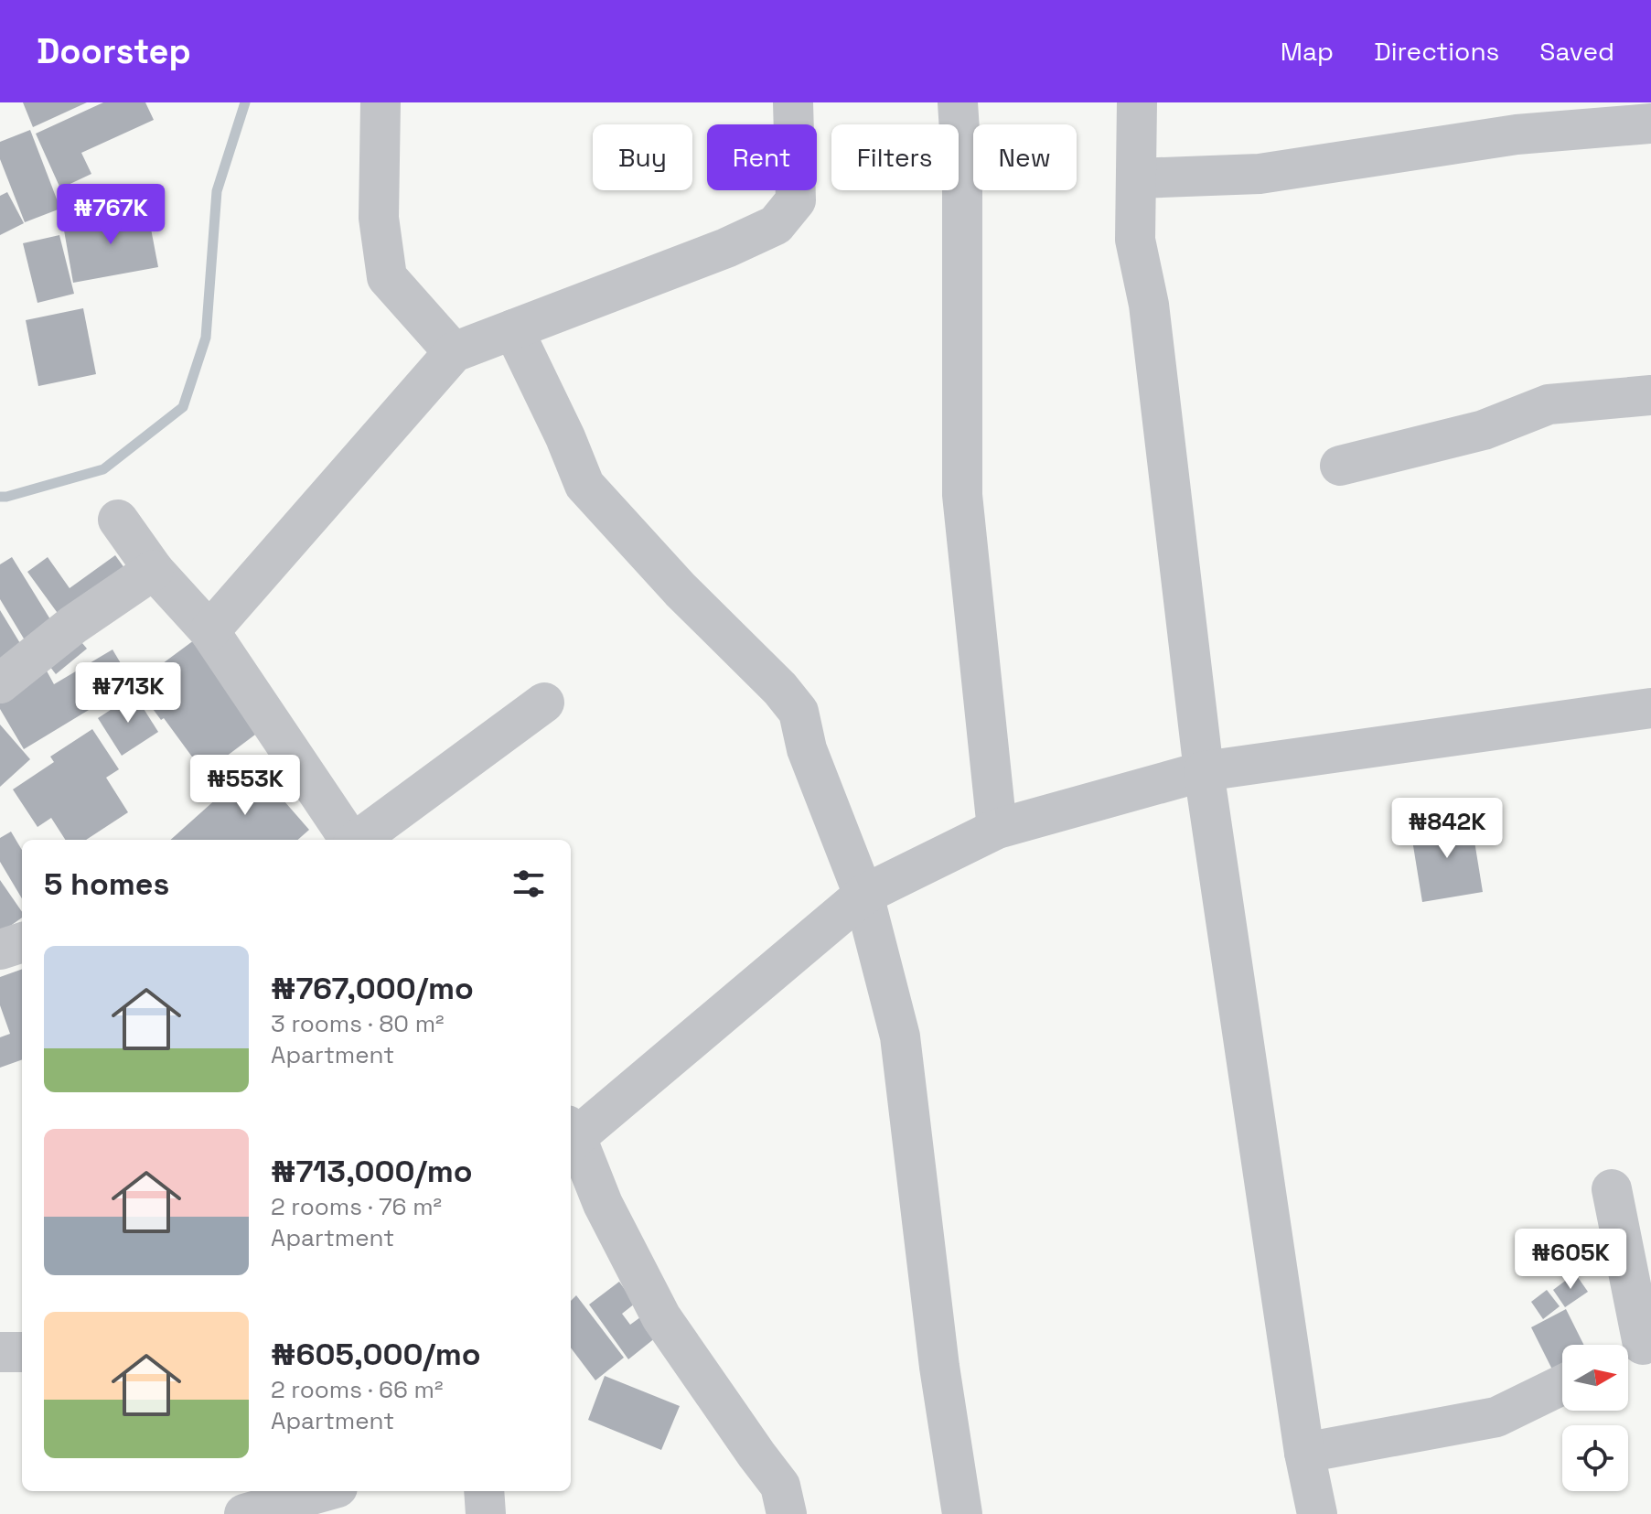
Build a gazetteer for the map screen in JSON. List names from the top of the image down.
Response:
{
  "north": "right",
  "page": {
    "header": "Doorstep",
    "nav": ["Map", "Directions", "Saved"],
    "chip": [
      "Buy",
      "Rent",
      "Filters",
      "New"
    ],
    "price": [
      "₦767K",
      "₦713K",
      "₦553K",
      "₦842K",
      "₦605K"
    ],
    "heading": "5 homes",
    "list": [
      {
        "name": "₦767,000/mo",
        "note": "3 rooms · 80 m² · Apartment"
      },
      {
        "name": "₦713,000/mo",
        "note": "2 rooms · 76 m² · Apartment"
      },
      {
        "name": "₦605,000/mo",
        "note": "2 rooms · 66 m² · Apartment"
      }
    ]
  }
}
